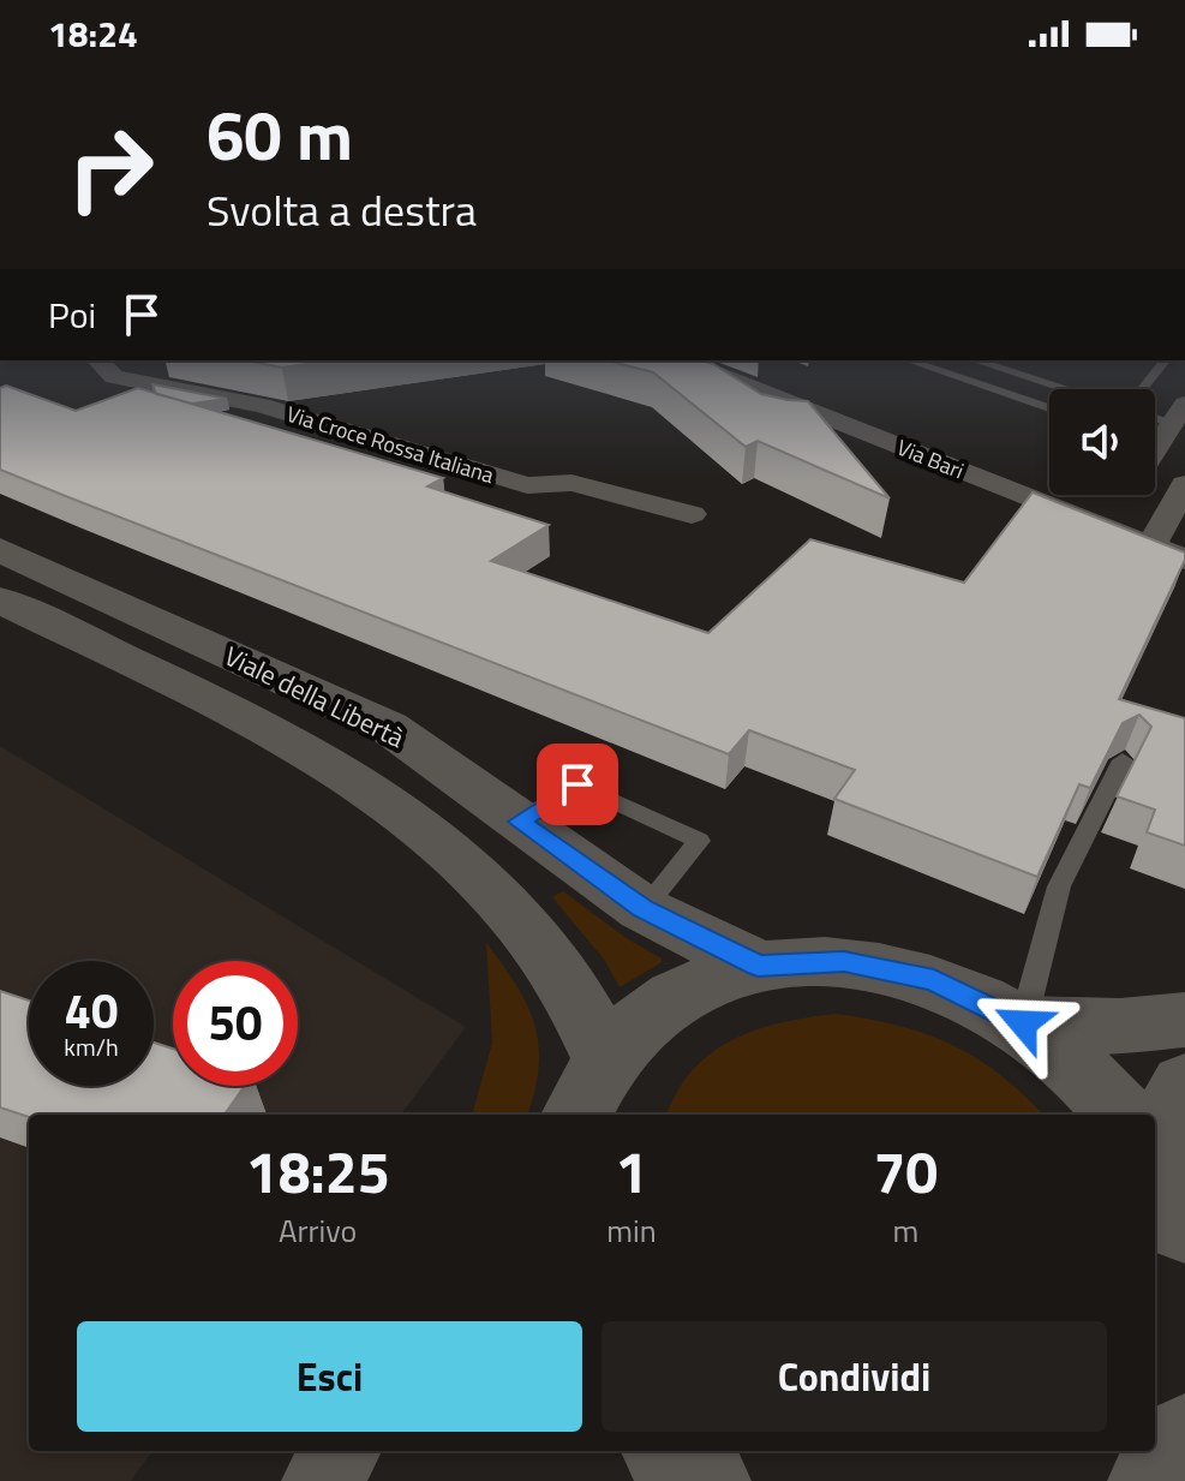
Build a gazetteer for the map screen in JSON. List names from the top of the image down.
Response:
{
  "streets": {
    "main road": ["Viale della Libertà"],
    "street": ["Via Croce Rossa Italiana", "Via Bari"]
  },
  "page": {
    "status": "18:24",
    "turn": ["60 m", "Svolta a destra"],
    "then": "Poi",
    "speed": "40 km/h",
    "limit": "50",
    "eta": [
      "18:25",
      "Arrivo",
      "1",
      "min",
      "70",
      "m"
    ],
    "buttons": ["Esci", "Condividi"]
  }
}
